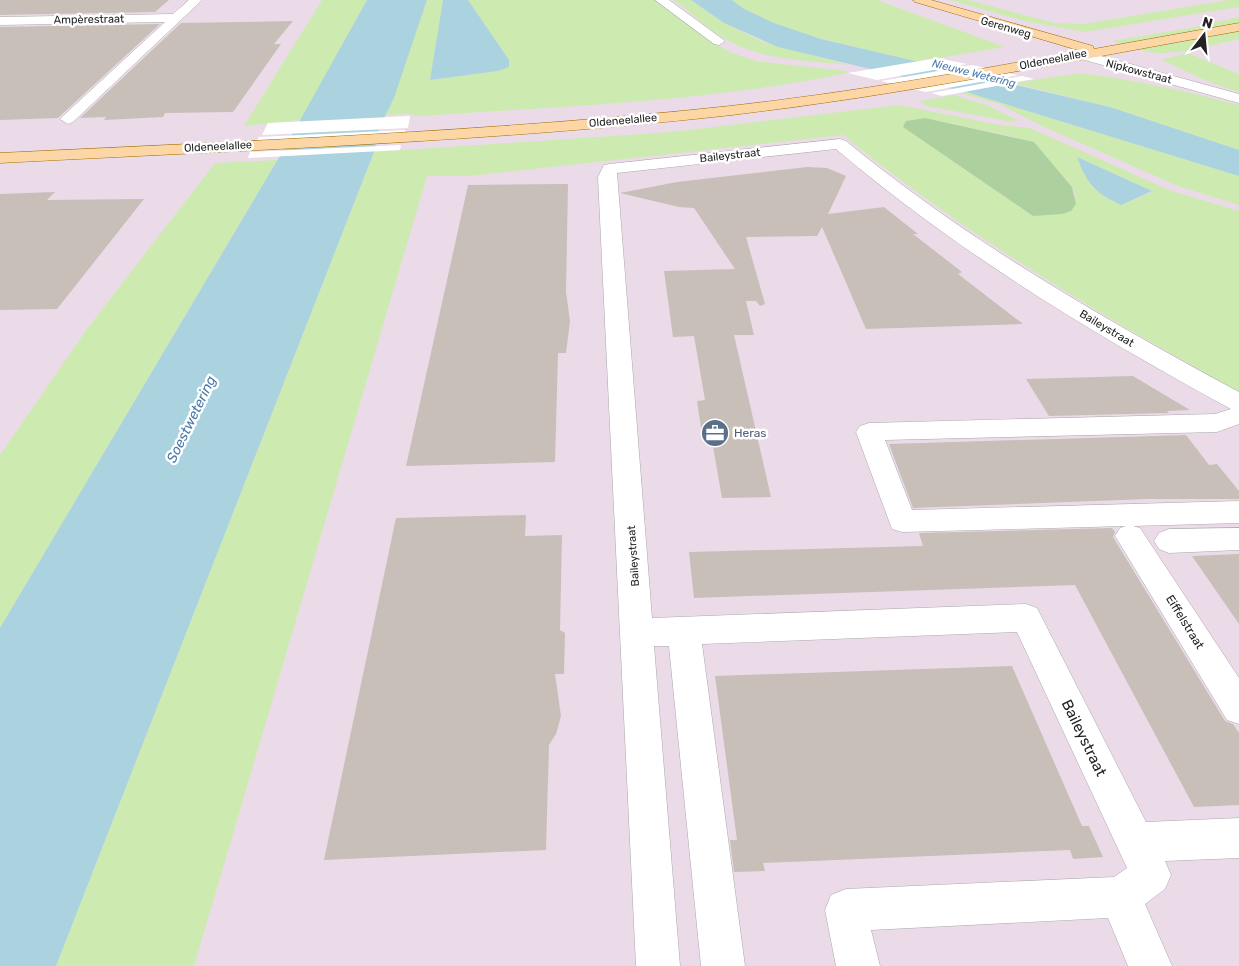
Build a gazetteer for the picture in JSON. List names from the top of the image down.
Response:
{
  "streets": {
    "main road": ["Gerenweg", "Oldeneelallee"],
    "street": [
      "Ampèrestraat",
      "Nipkowstraat",
      "Baileystraat",
      "Eiffelstraat"
    ]
  },
  "crossings": [
    ["Gerenweg", "Oldeneelallee"],
    ["Gerenweg", "Nipkowstraat"],
    ["Oldeneelallee", "Nipkowstraat"]
  ],
  "water": ["Nieuwe Wetering", "Soestwetering"],
  "places": {
    "office": ["Heras"]
  },
  "north": "top"
}
